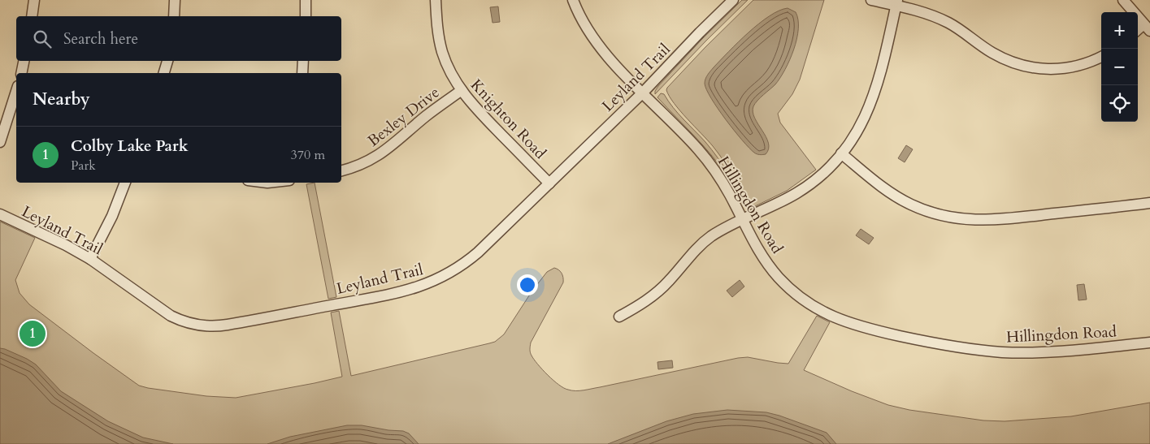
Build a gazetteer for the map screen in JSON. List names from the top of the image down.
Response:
{
  "streets": {
    "street": [
      "Leyland Trail",
      "Bexley Drive",
      "Knighton Road",
      "Hillingdon Road"
    ]
  },
  "crossings": [
    ["Leyland Trail", "Knighton Road"],
    ["Leyland Trail", "Hillingdon Road"],
    ["Bexley Drive", "Knighton Road"]
  ],
  "page": {
    "map_buttons": ["+", "−"],
    "search": "Search here",
    "heading": "Nearby",
    "list": [
      {
        "mark": "1",
        "name": "Colby Lake Park",
        "note": "Park",
        "value": "370 m"
      }
    ],
    "pins": "1"
  }
}
